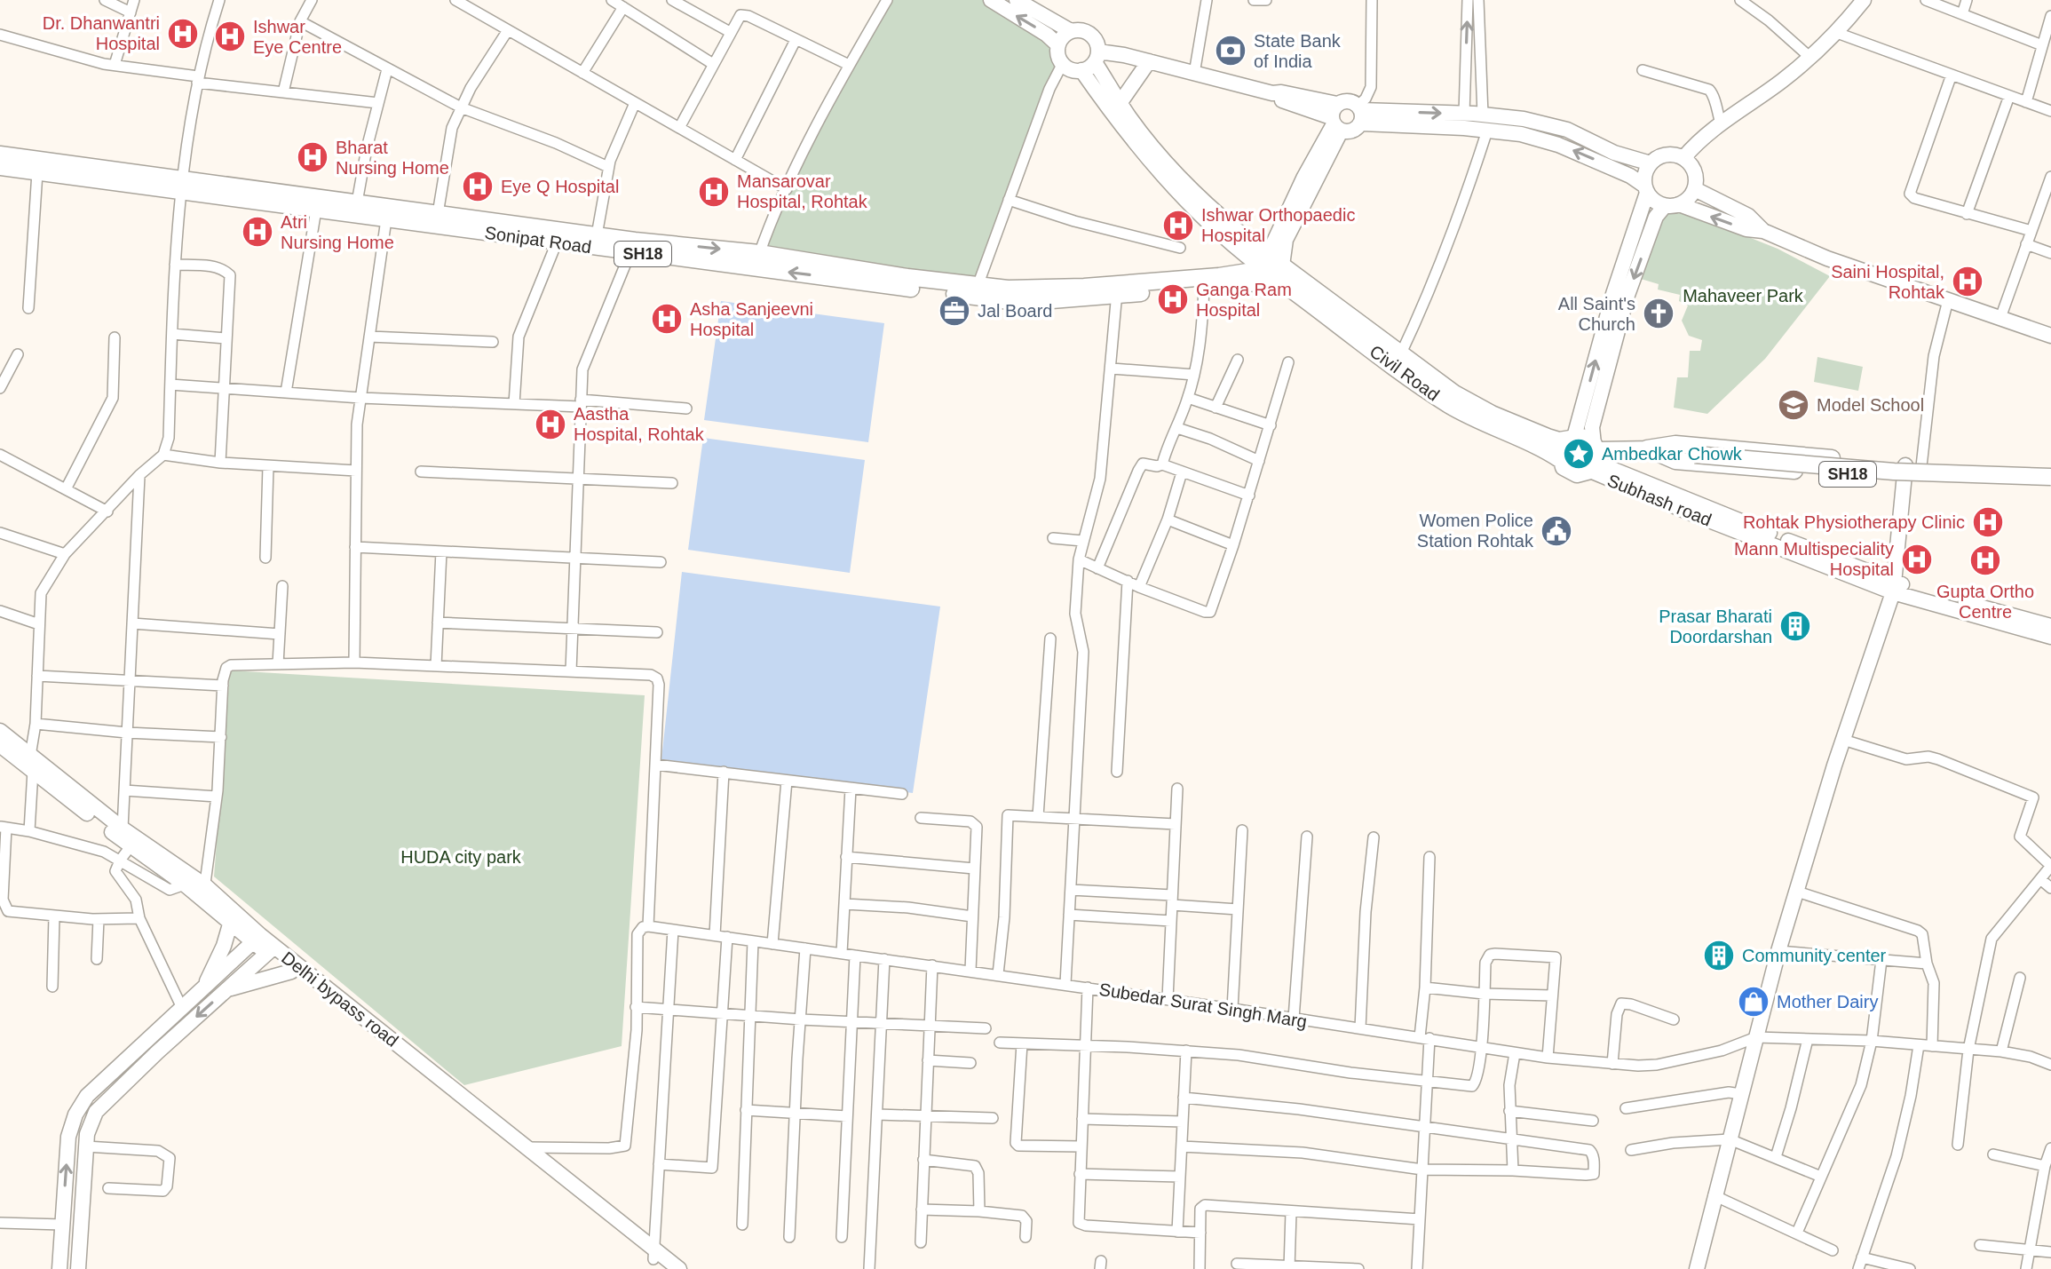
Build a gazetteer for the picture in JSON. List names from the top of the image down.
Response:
{
  "streets": {
    "main road": ["Sonipat Road", "SH18", "Civil Road"],
    "street": ["Subhash road", "Delhi bypass road", "Subedar Surat Singh Marg"]
  },
  "crossings": [
    ["Sonipat Road", "Civil Road"],
    ["SH18", "Civil Road"],
    ["SH18", "Subhash road"],
    ["Civil Road", "Subhash road"]
  ],
  "parks": ["Mahaveer Park", "HUDA city park"],
  "places": {
    "hospital": [
      "Dr. Dhanwantri Hospital",
      "Ishwar Eye Centre",
      "Bharat Nursing Home",
      "Eye Q Hospital",
      "Mansarovar Hospital, Rohtak",
      "Ishwar Orthopaedic Hospital",
      "Atri Nursing Home",
      "Saini Hospital, Rohtak",
      "Ganga Ram Hospital",
      "Asha Sanjeevni Hospital",
      "Aastha Hospital, Rohtak",
      "Rohtak Physiotherapy Clinic",
      "Mann Multispeciality Hospital",
      "Gupta Ortho Centre"
    ],
    "bank": ["State Bank of India"],
    "office": ["Jal Board"],
    "church": ["All Saint's Church"],
    "school or university": ["Model School"],
    "place": ["Ambedkar Chowk"],
    "public building": ["Women Police Station Rohtak"],
    "building": ["Prasar Bharati Doordarshan", "Community center"],
    "shop": ["Mother Dairy"]
  }
}
